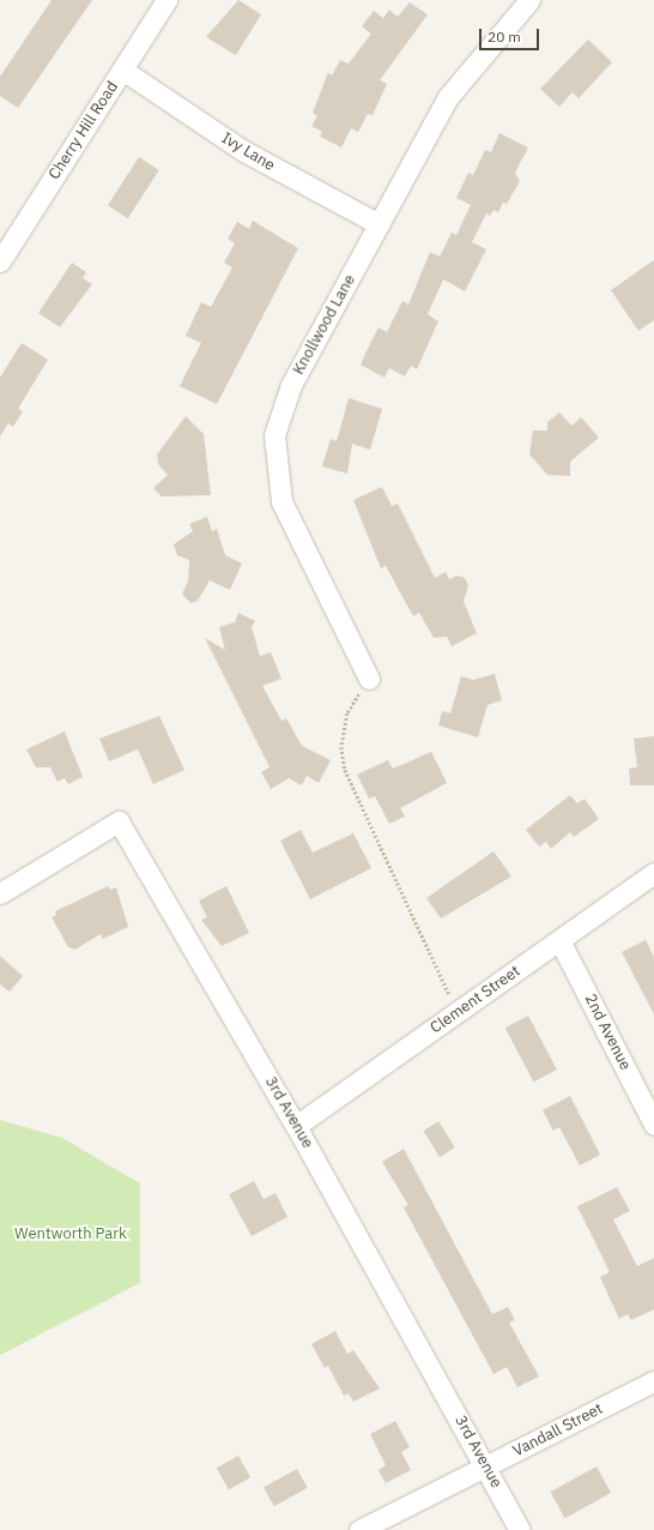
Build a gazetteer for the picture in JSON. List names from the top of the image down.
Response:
{
  "streets": {
    "street": [
      "Cherry Hill Road",
      "Ivy Lane",
      "Knollwood Lane",
      "Clement Street",
      "2nd Avenue",
      "3rd Avenue",
      "Vandall Street"
    ]
  },
  "crossings": [
    ["Cherry Hill Road", "Ivy Lane"],
    ["Ivy Lane", "Knollwood Lane"],
    ["Clement Street", "2nd Avenue"],
    ["Clement Street", "3rd Avenue"],
    ["3rd Avenue", "Vandall Street"]
  ],
  "parks": ["Wentworth Park"],
  "scale_bar": "20 m"
}
